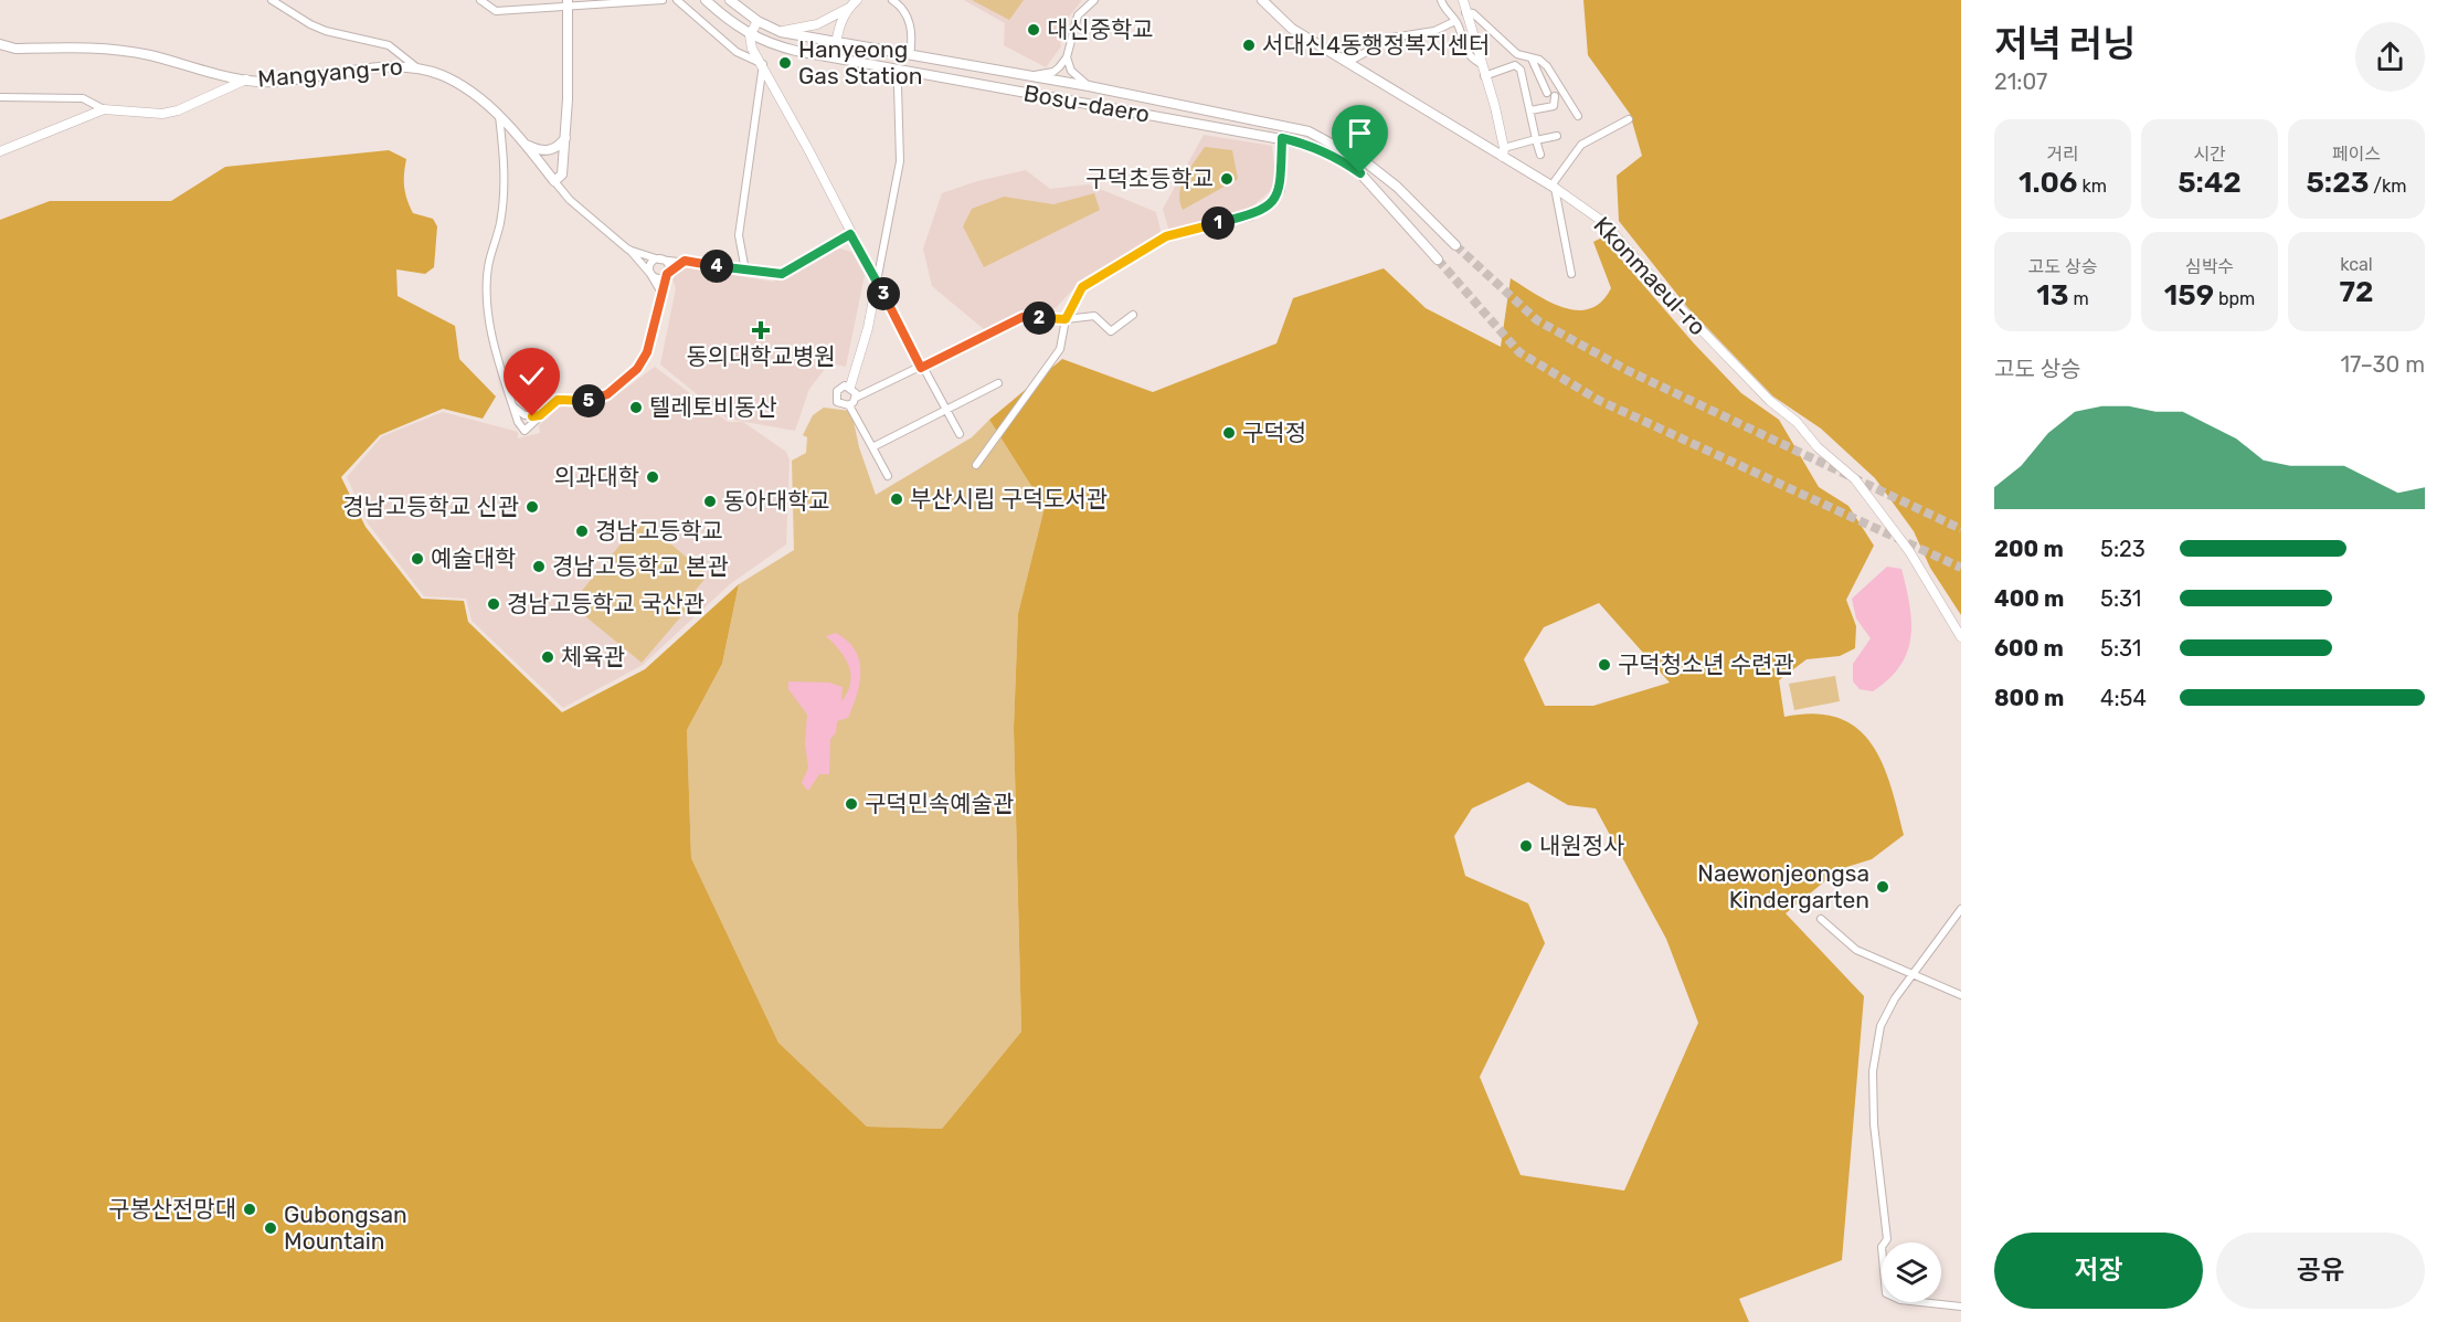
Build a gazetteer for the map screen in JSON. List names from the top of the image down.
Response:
{
  "streets": {
    "main road": ["Mangyang-ro", "Bosu-daero", "Kkonmaeul-ro"]
  },
  "places": {
    "other": [
      "대신중학교",
      "서대신4동행정복지센터",
      "Hanyeong Gas Station",
      "구덕초등학교",
      "텔레토비동산",
      "구덕정",
      "의과대학",
      "부산시립 구덕도서관",
      "동아대학교",
      "경남고등학교 신관",
      "경남고등학교",
      "예술대학",
      "경남고등학교 본관",
      "경남고등학교 국산관",
      "체육관",
      "구덕청소년 수련관",
      "구덕민속예술관",
      "내원정사",
      "Naewonjeongsa Kindergarten",
      "구봉산전망대",
      "Gubongsan Mountain"
    ],
    "health": ["동의대학교병원"]
  },
  "page": {
    "heading": ["저녁 러닝", "21:07"],
    "stats": [
      ["거리", "1.06 km"],
      ["시간", "5:42"],
      ["페이스", "5:23 /km"],
      ["고도 상승", "13 m"],
      ["심박수", "159 bpm"],
      ["kcal", "72"]
    ],
    "pins": [
      "1",
      "4",
      "3",
      "2",
      "5"
    ],
    "chart": ["고도 상승", "17–30 m"],
    "list": [
      {
        "name": "200 m",
        "note": "5:23"
      },
      {
        "name": "400 m",
        "note": "5:31"
      },
      {
        "name": "600 m",
        "note": "5:31"
      },
      {
        "name": "800 m",
        "note": "4:54"
      }
    ],
    "buttons": ["저장", "공유"]
  }
}
